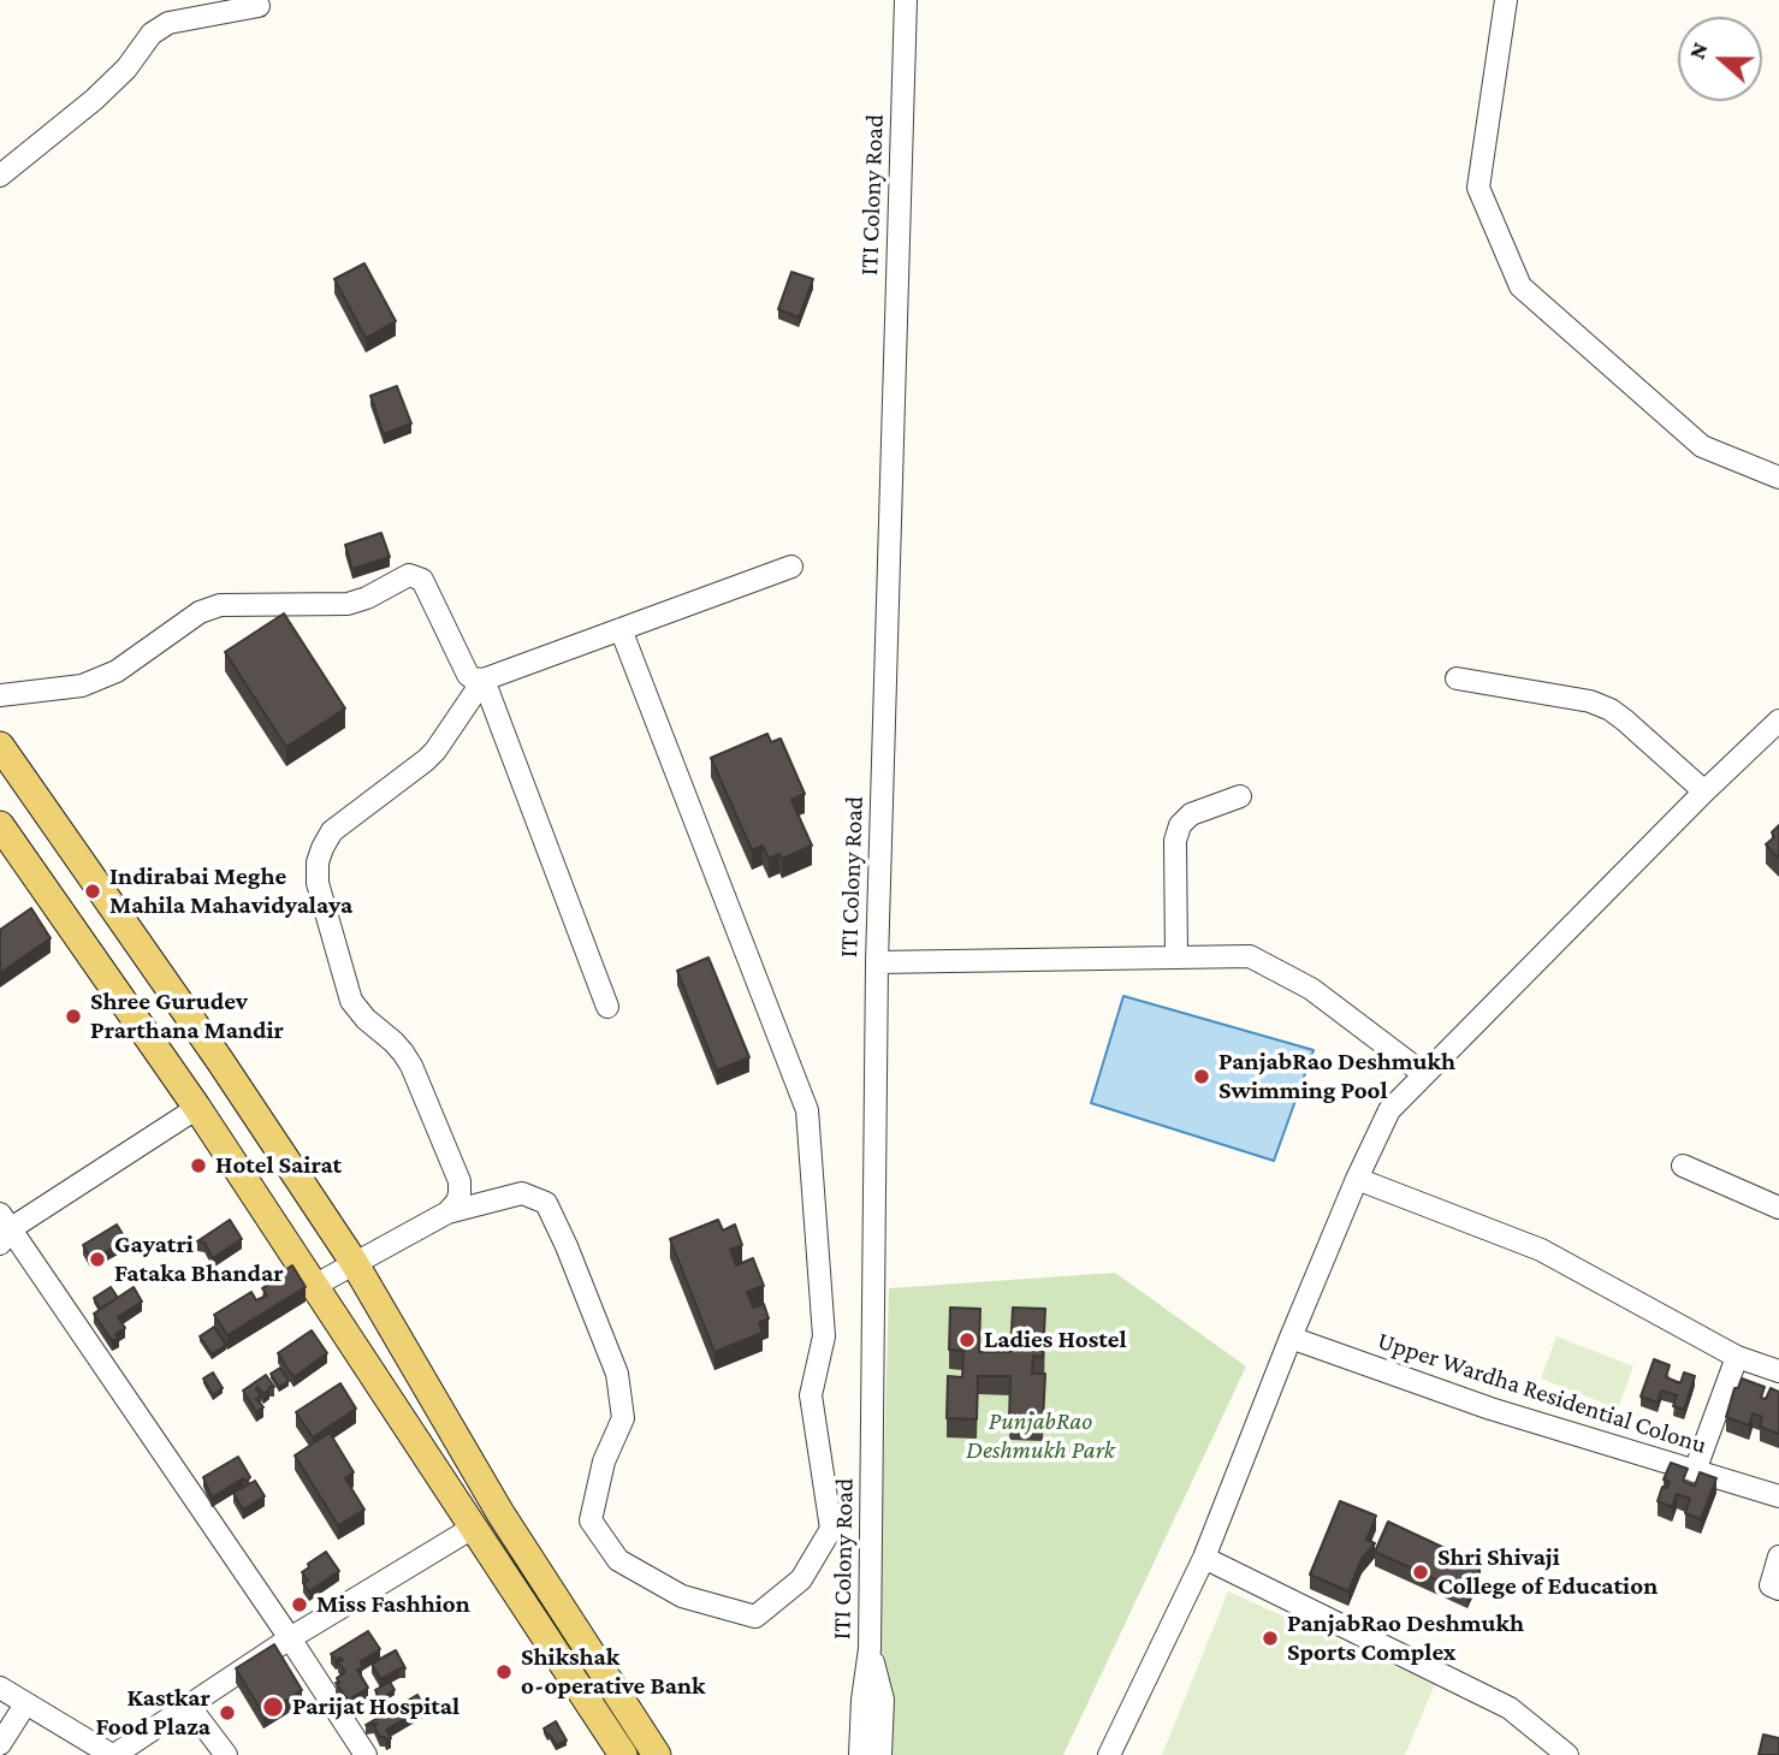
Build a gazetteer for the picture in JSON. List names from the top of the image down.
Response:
{
  "streets": {
    "street": ["ITI Colony Road", "Upper Wardha Residential Colonu"]
  },
  "parks": ["PunjabRao Deshmukh Park"],
  "places": [
    "Indirabai Meghe Mahila Mahavidyalaya",
    "Shree Gurudev Prarthana Mandir",
    "PanjabRao Deshmukh Swimming Pool",
    "Hotel Sairat",
    "Gayatri Fataka Bhandar",
    "Ladies Hostel",
    "Shri Shivaji College of Education",
    "Miss Fashhion",
    "PanjabRao Deshmukh Sports Complex",
    "Shikshak o-operative Bank",
    "Parijat Hospital",
    "Kastkar Food Plaza"
  ],
  "north": "left"
}
